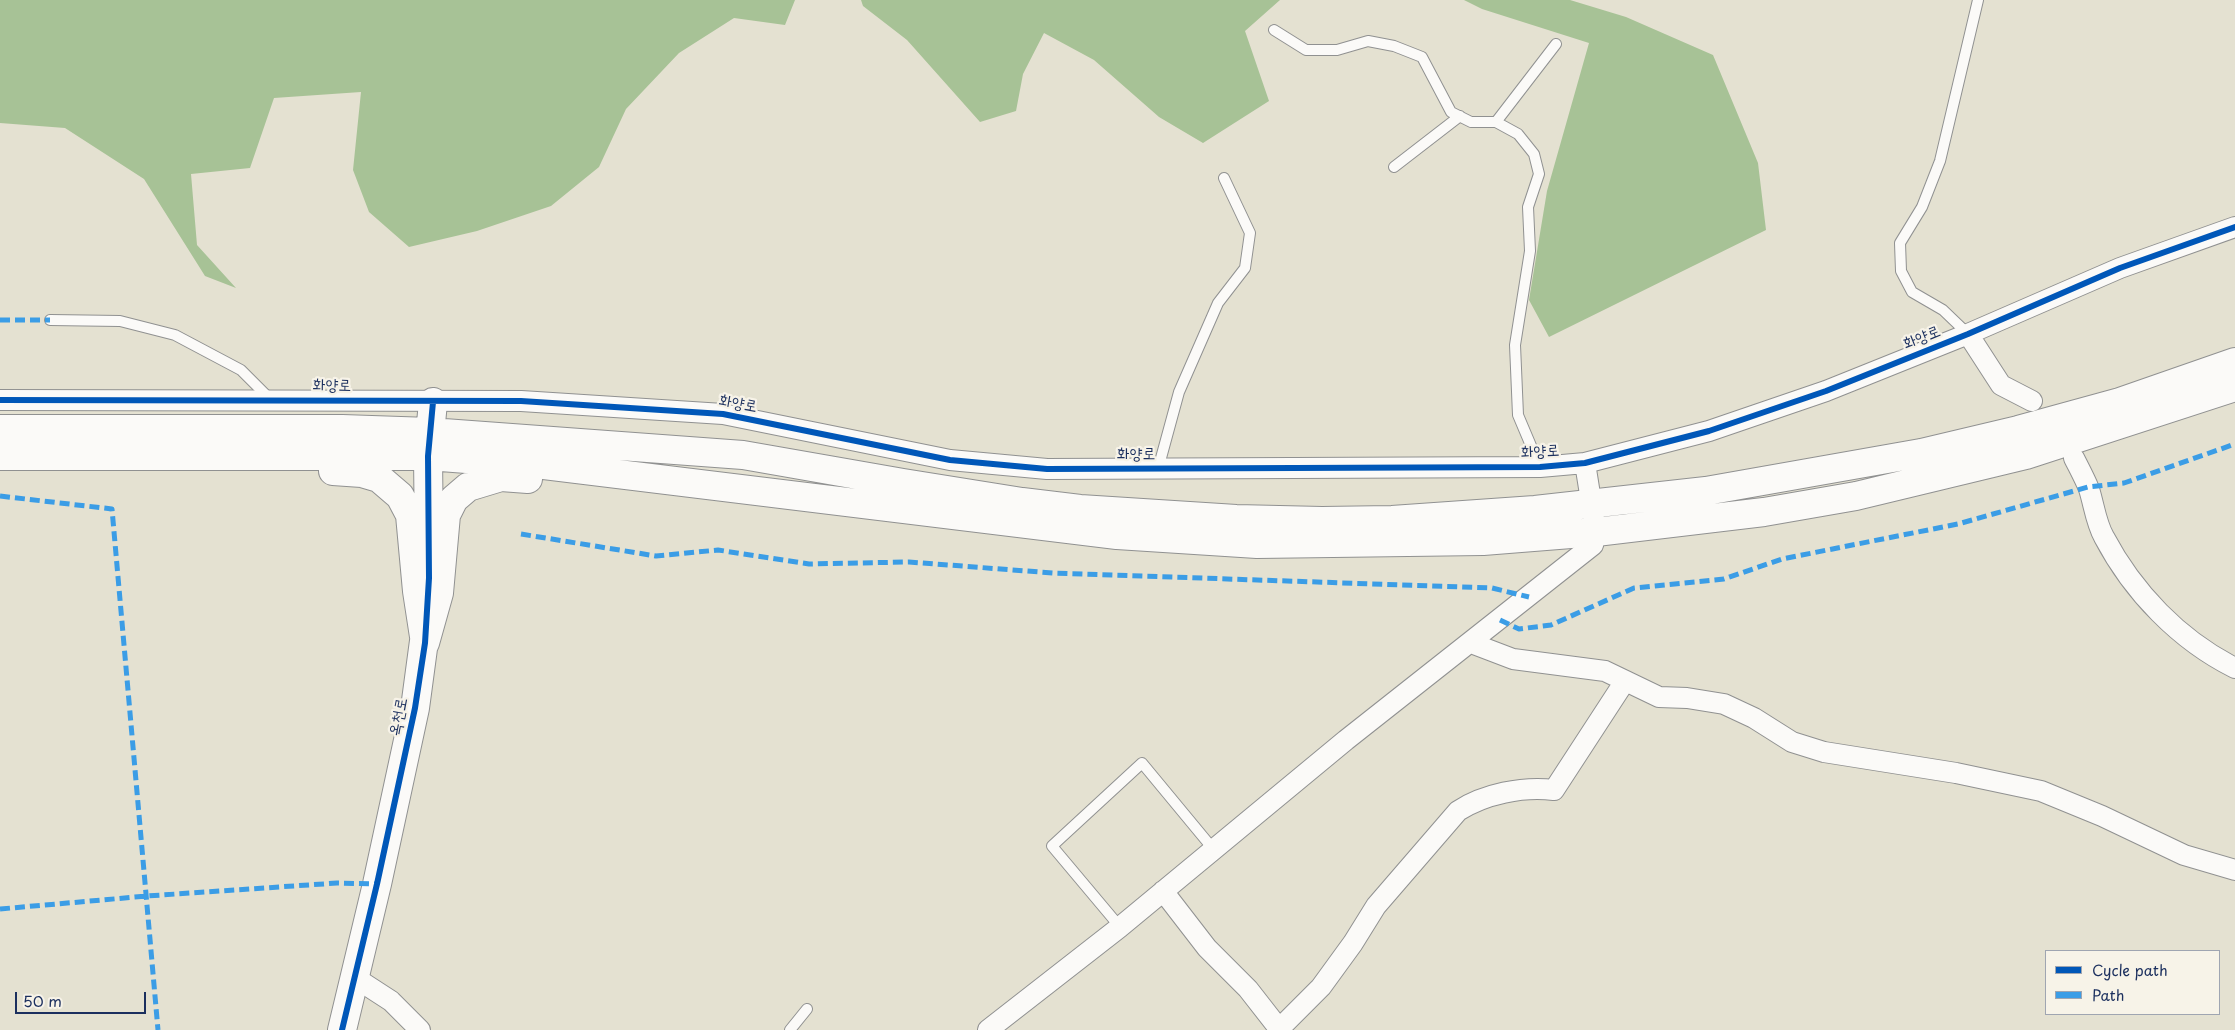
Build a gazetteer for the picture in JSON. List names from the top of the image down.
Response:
{
  "streets": {
    "main road": ["옥천로"],
    "street": ["화양로"]
  },
  "crossings": [
    ["화양로", "옥천로"]
  ],
  "legend": ["Cycle path", "Path"],
  "scale_bar": "50 m"
}
